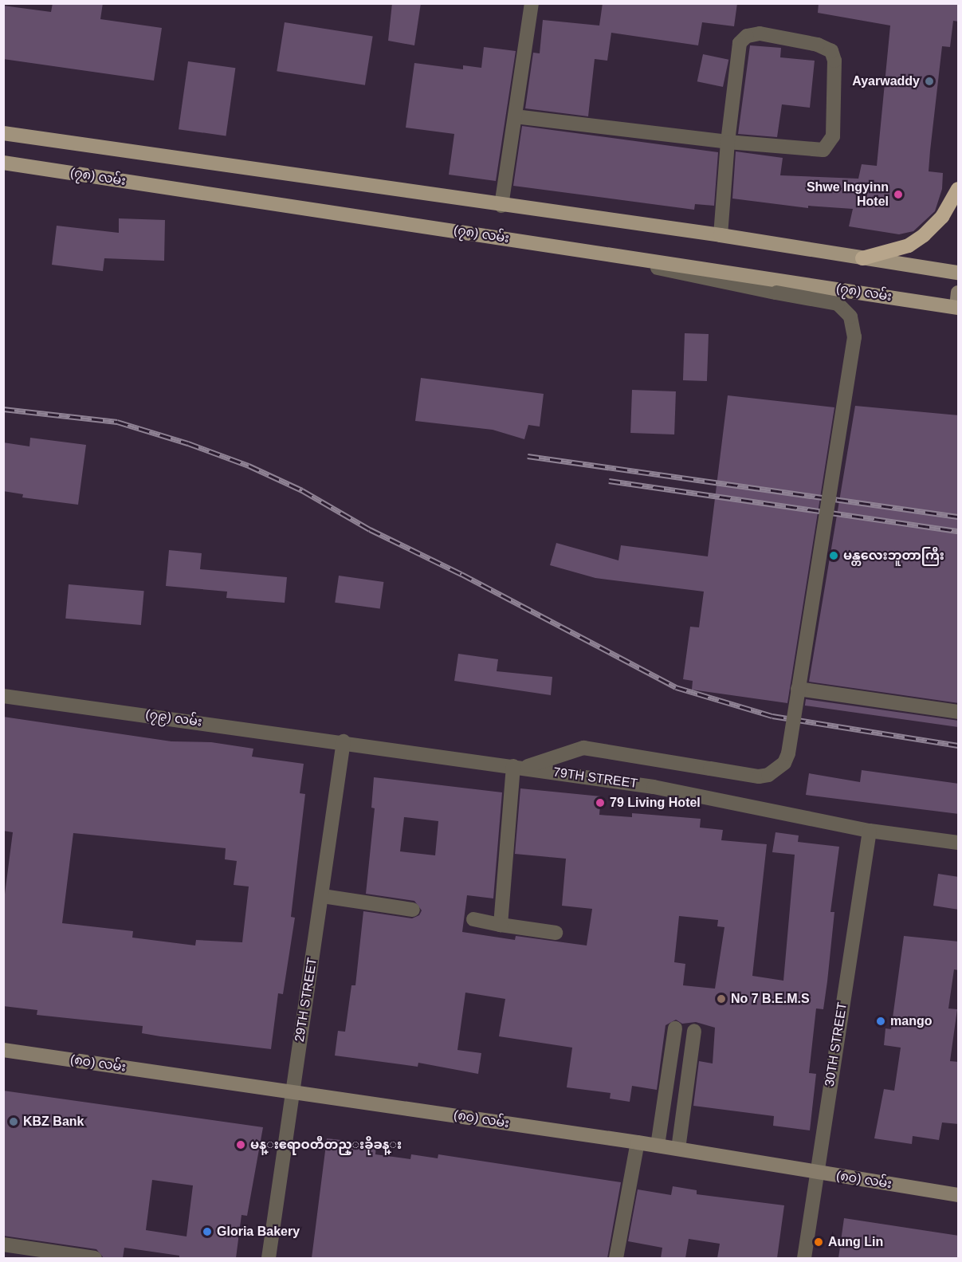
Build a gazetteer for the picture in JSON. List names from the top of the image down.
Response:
{
  "streets": {
    "main road": ["(၇၈) လမ်း", "(၈၀) လမ်း"],
    "street": [
      "(၇၉) လမ်း",
      "79TH STREET",
      "29TH STREET",
      "30TH STREET"
    ]
  },
  "crossings": [
    ["(၇၉) လမ်း", "79TH STREET"],
    ["(၇၉) လမ်း", "29TH STREET"],
    ["79TH STREET", "29TH STREET"],
    ["79TH STREET", "30TH STREET"],
    ["29TH STREET", "(၈၀) လမ်း"],
    ["30TH STREET", "(၈၀) လမ်း"]
  ],
  "places": [
    "Ayarwaddy",
    "Shwe Ingyinn Hotel",
    "မန္တလေးဘူတာကြီး",
    "79 Living Hotel",
    "No 7 B.E.M.S",
    "mango",
    "KBZ Bank",
    "မန္းဧရာဝတီတည္းခိုခန္း",
    "Gloria Bakery",
    "Aung Lin"
  ]
}
